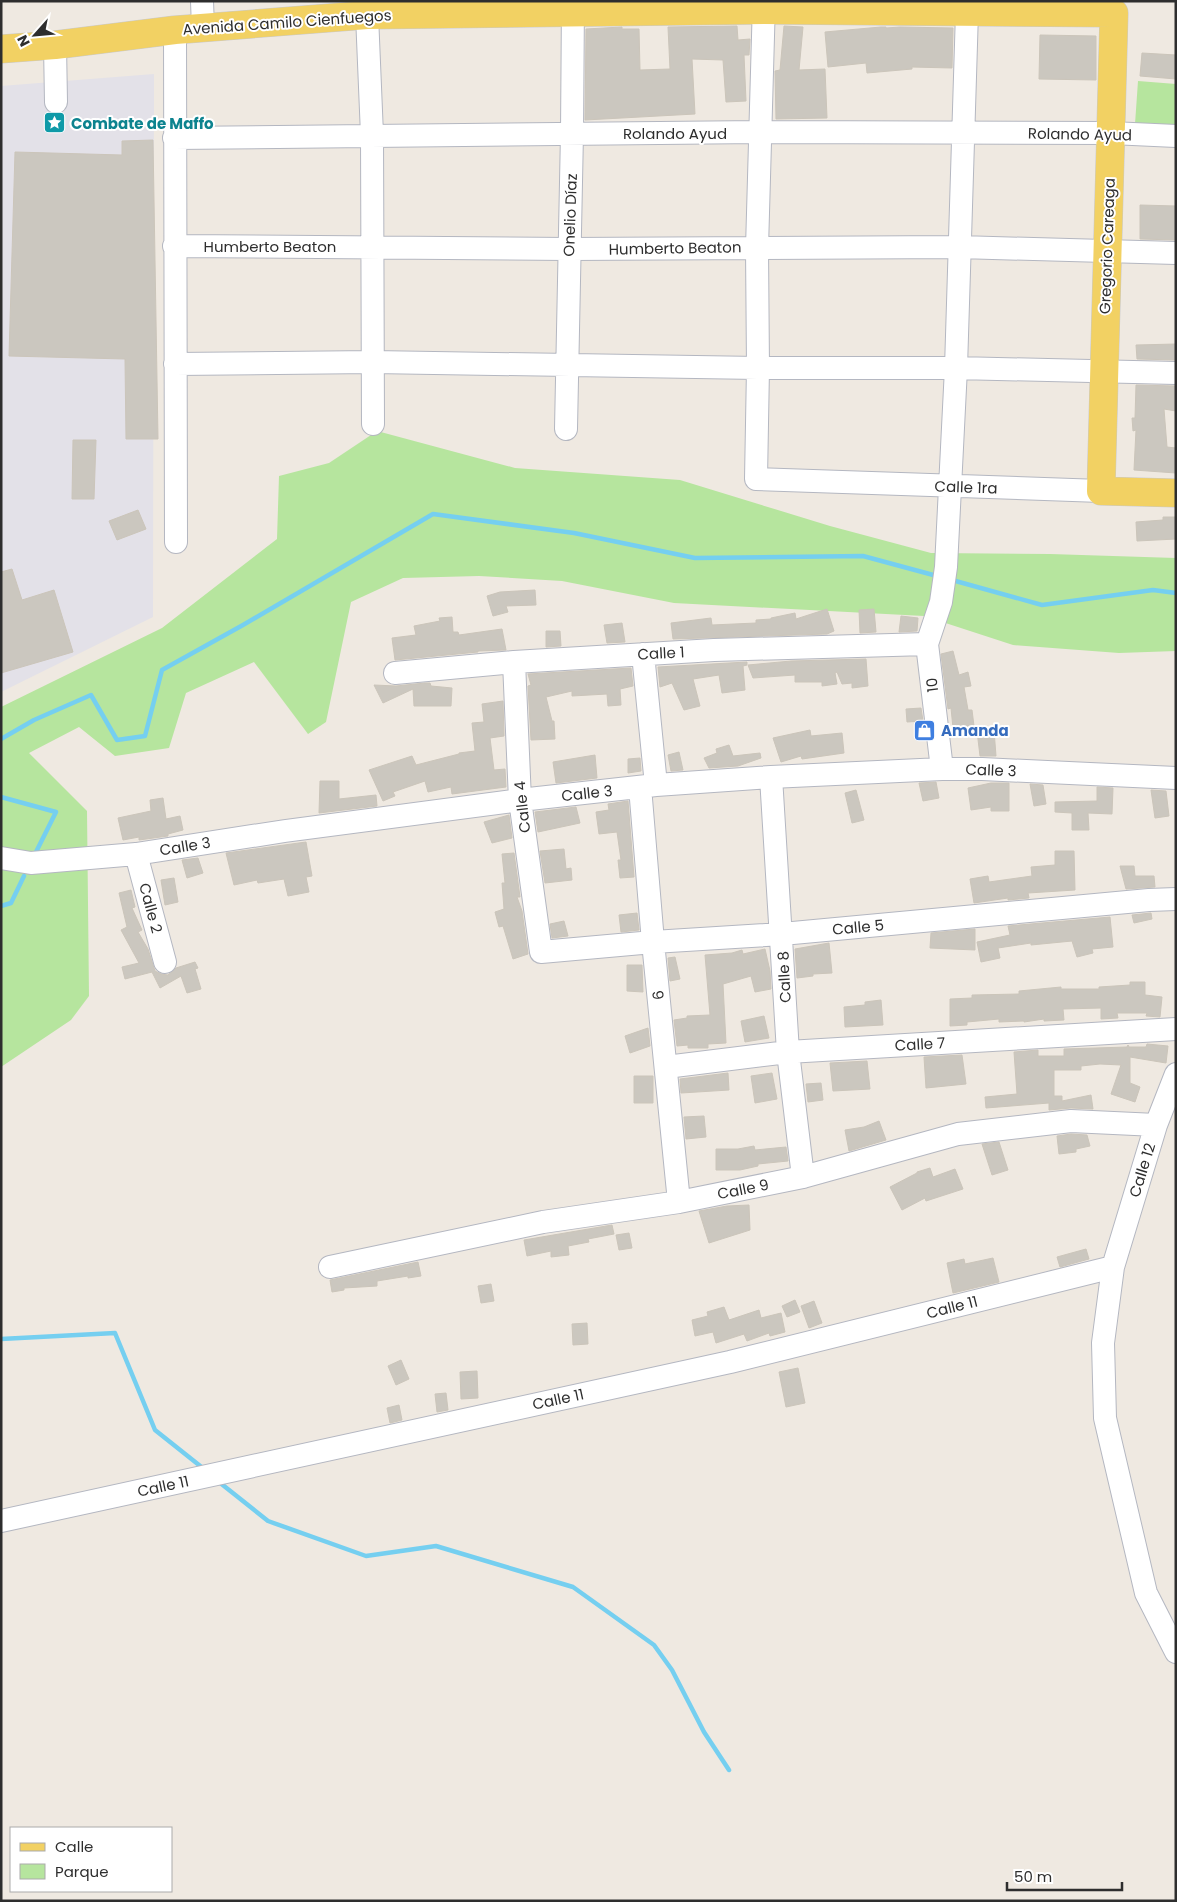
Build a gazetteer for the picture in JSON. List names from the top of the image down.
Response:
{
  "streets": {
    "main road": ["Avenida Camilo Cienfuegos", "Gregorio Careaga", "Calle 1ra"],
    "street": [
      "Rolando Ayud",
      "Onelio Díaz",
      "Humberto Beaton",
      "Calle 1",
      "10",
      "Calle 3",
      "Calle 4",
      "Calle 2",
      "Calle 5",
      "Calle 8",
      "6",
      "Calle 7",
      "Calle 12",
      "Calle 9",
      "Calle 11"
    ]
  },
  "crossings": [
    ["Avenida Camilo Cienfuegos", "Onelio Díaz"],
    ["Avenida Camilo Cienfuegos", "Gregorio Careaga"],
    ["Avenida Camilo Cienfuegos", "10"],
    ["Rolando Ayud", "Onelio Díaz"],
    ["Rolando Ayud", "Gregorio Careaga"],
    ["Rolando Ayud", "10"],
    ["Onelio Díaz", "Humberto Beaton"],
    ["Humberto Beaton", "Gregorio Careaga"],
    ["Humberto Beaton", "10"],
    ["Gregorio Careaga", "Calle 1ra"],
    ["Calle 1ra", "10"],
    ["Calle 1", "10"],
    ["Calle 1", "Calle 4"],
    ["Calle 1", "6"],
    ["10", "Calle 3"],
    ["Calle 3", "Calle 4"],
    ["Calle 3", "Calle 2"],
    ["Calle 3", "Calle 8"],
    ["Calle 3", "6"],
    ["Calle 4", "Calle 5"],
    ["Calle 5", "Calle 8"],
    ["Calle 5", "6"],
    ["Calle 8", "Calle 7"],
    ["Calle 8", "Calle 9"],
    ["6", "Calle 7"],
    ["6", "Calle 9"],
    ["Calle 12", "Calle 9"],
    ["Calle 12", "Calle 11"]
  ],
  "places": {
    "place": ["Combate de Maffo"],
    "shop": ["Amanda"]
  },
  "legend": ["Calle", "Parque"],
  "scale_bar": "50 m",
  "north": "bottom left"
}
